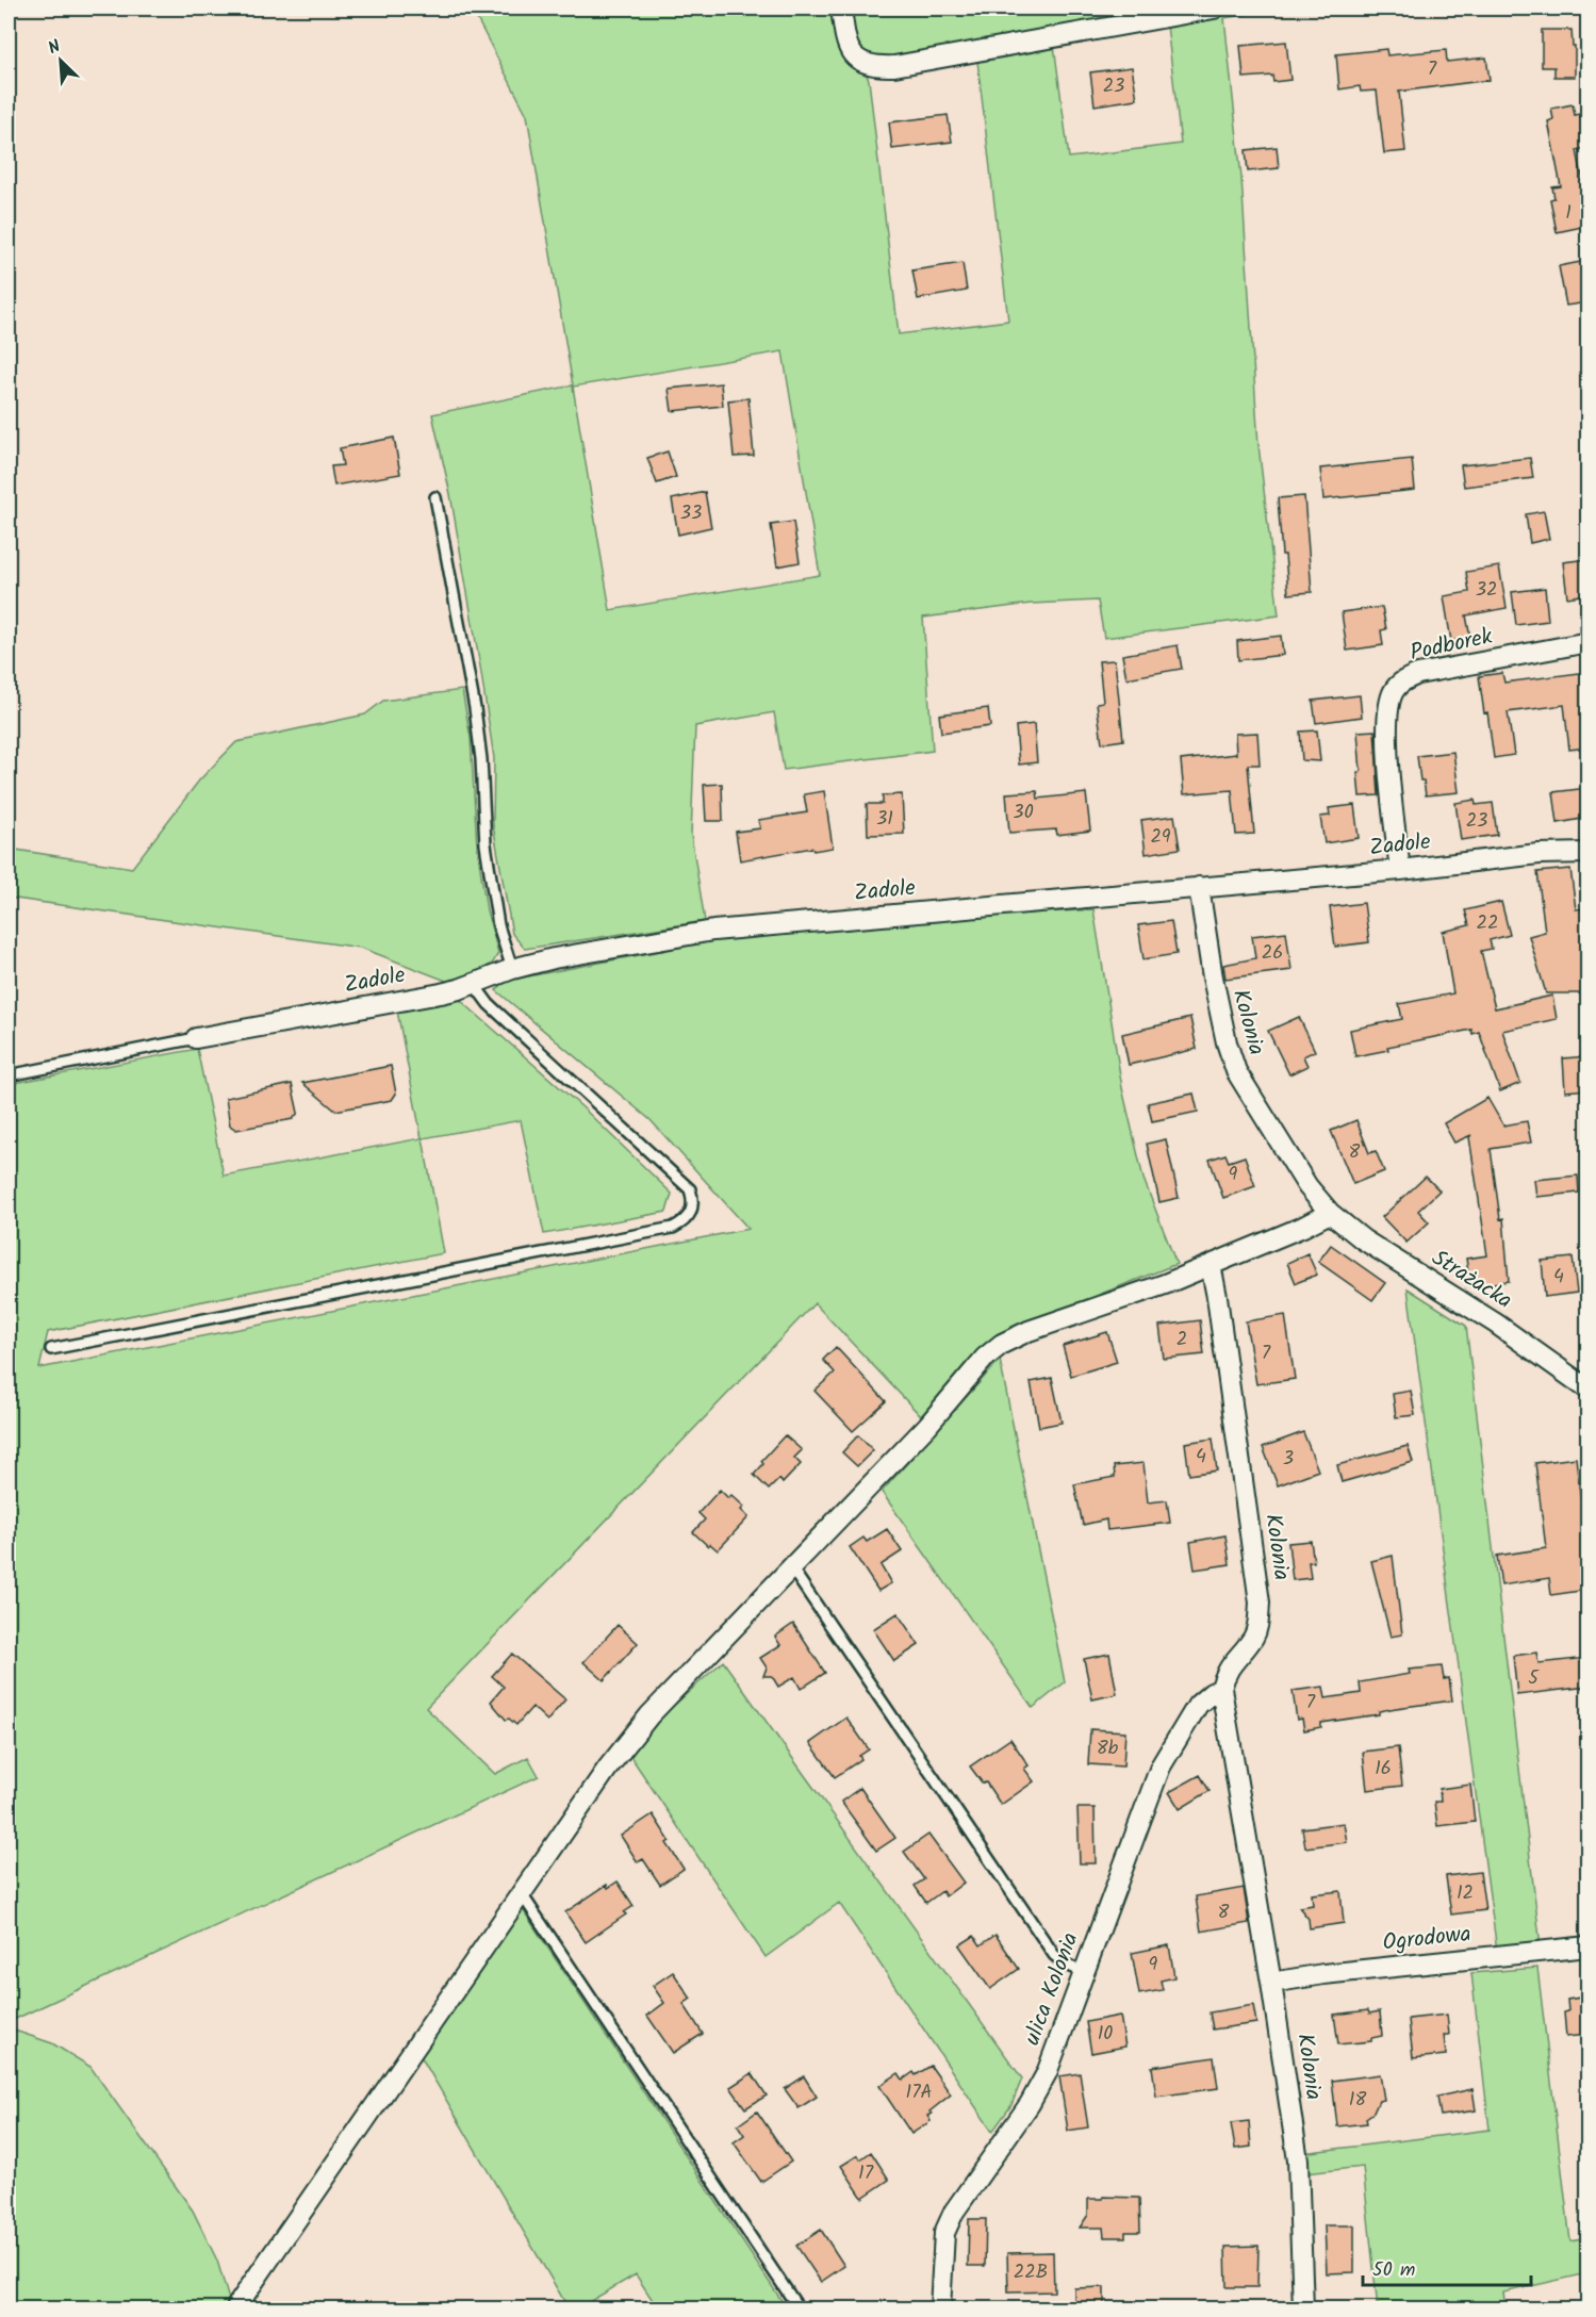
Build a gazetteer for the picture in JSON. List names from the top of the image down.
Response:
{
  "streets": {
    "street": [
      "Podborek",
      "Zadole",
      "Kolonia",
      "Strażacka",
      "Ogrodowa",
      "ulica Kolonia"
    ]
  },
  "crossings": [
    ["Podborek", "Zadole"],
    ["Zadole", "Kolonia"],
    ["Kolonia", "Strażacka"],
    ["Kolonia", "Ogrodowa"],
    ["Kolonia", "ulica Kolonia"]
  ],
  "house_numbers": [
    "7",
    "23",
    "1",
    "33",
    "32",
    "30",
    "31",
    "23",
    "29",
    "22",
    "26",
    "8",
    "9",
    "4",
    "2",
    "7",
    "4",
    "3",
    "5",
    "7",
    "8b",
    "16",
    "12",
    "8",
    "9",
    "10",
    "17A",
    "18",
    "17",
    "22B"
  ],
  "scale_bar": "50 m",
  "north": "top left"
}
